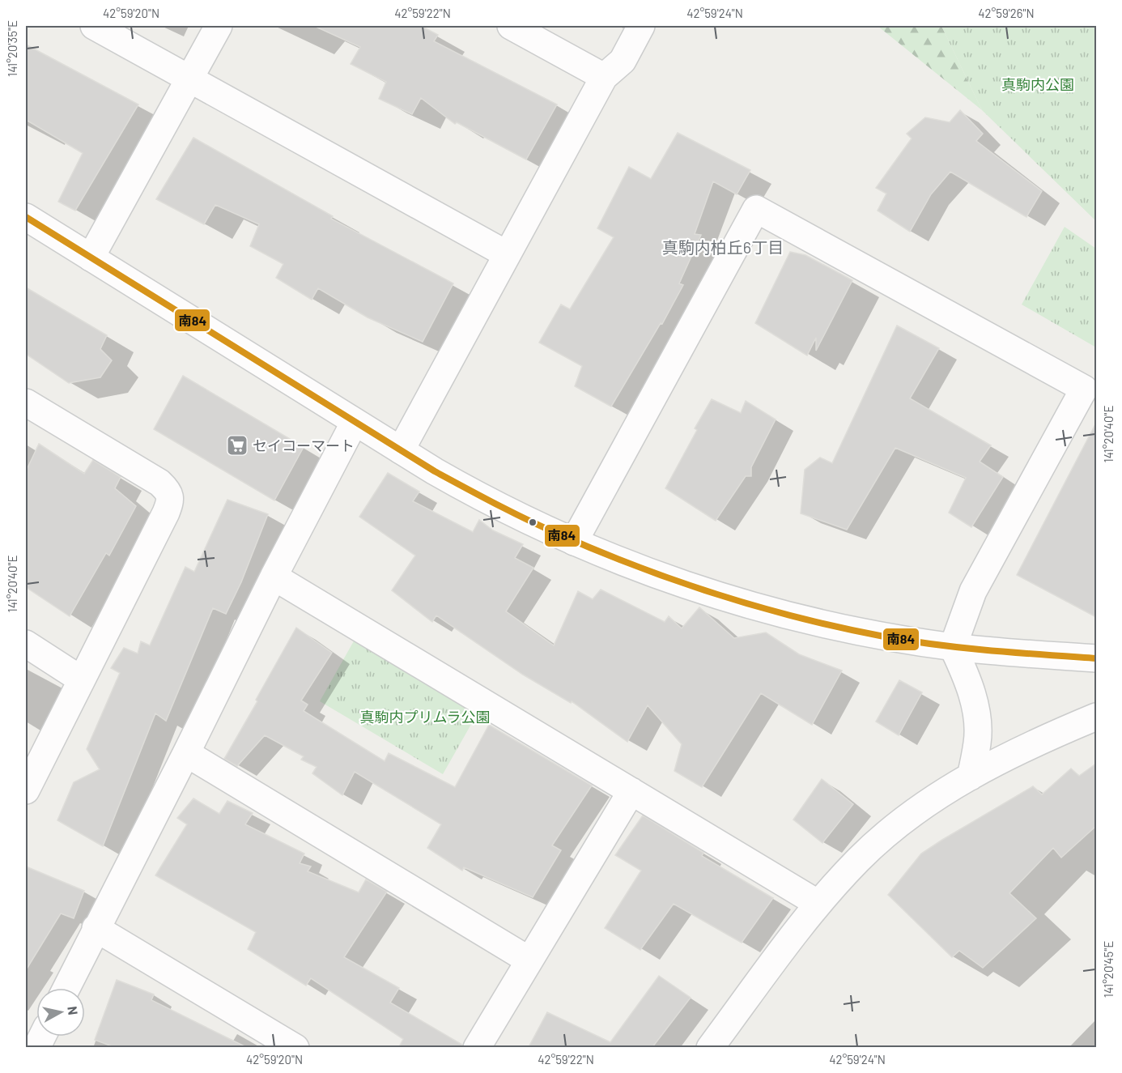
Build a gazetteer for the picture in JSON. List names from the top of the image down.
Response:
{
  "districts": ["真駒内柏丘6丁目"],
  "parks": ["真駒内公園", "真駒内プリムラ公園"],
  "places": {
    "supermarket": ["セイコーマート"]
  },
  "lines": ["transit line 南84"],
  "north": "right",
  "coordinates": [
    "42°59'20\"N",
    "42°59'22\"N",
    "42°59'24\"N",
    "42°59'26\"N",
    "141°20'35\"E",
    "141°20'40\"E",
    "141°20'45\"E"
  ]
}
